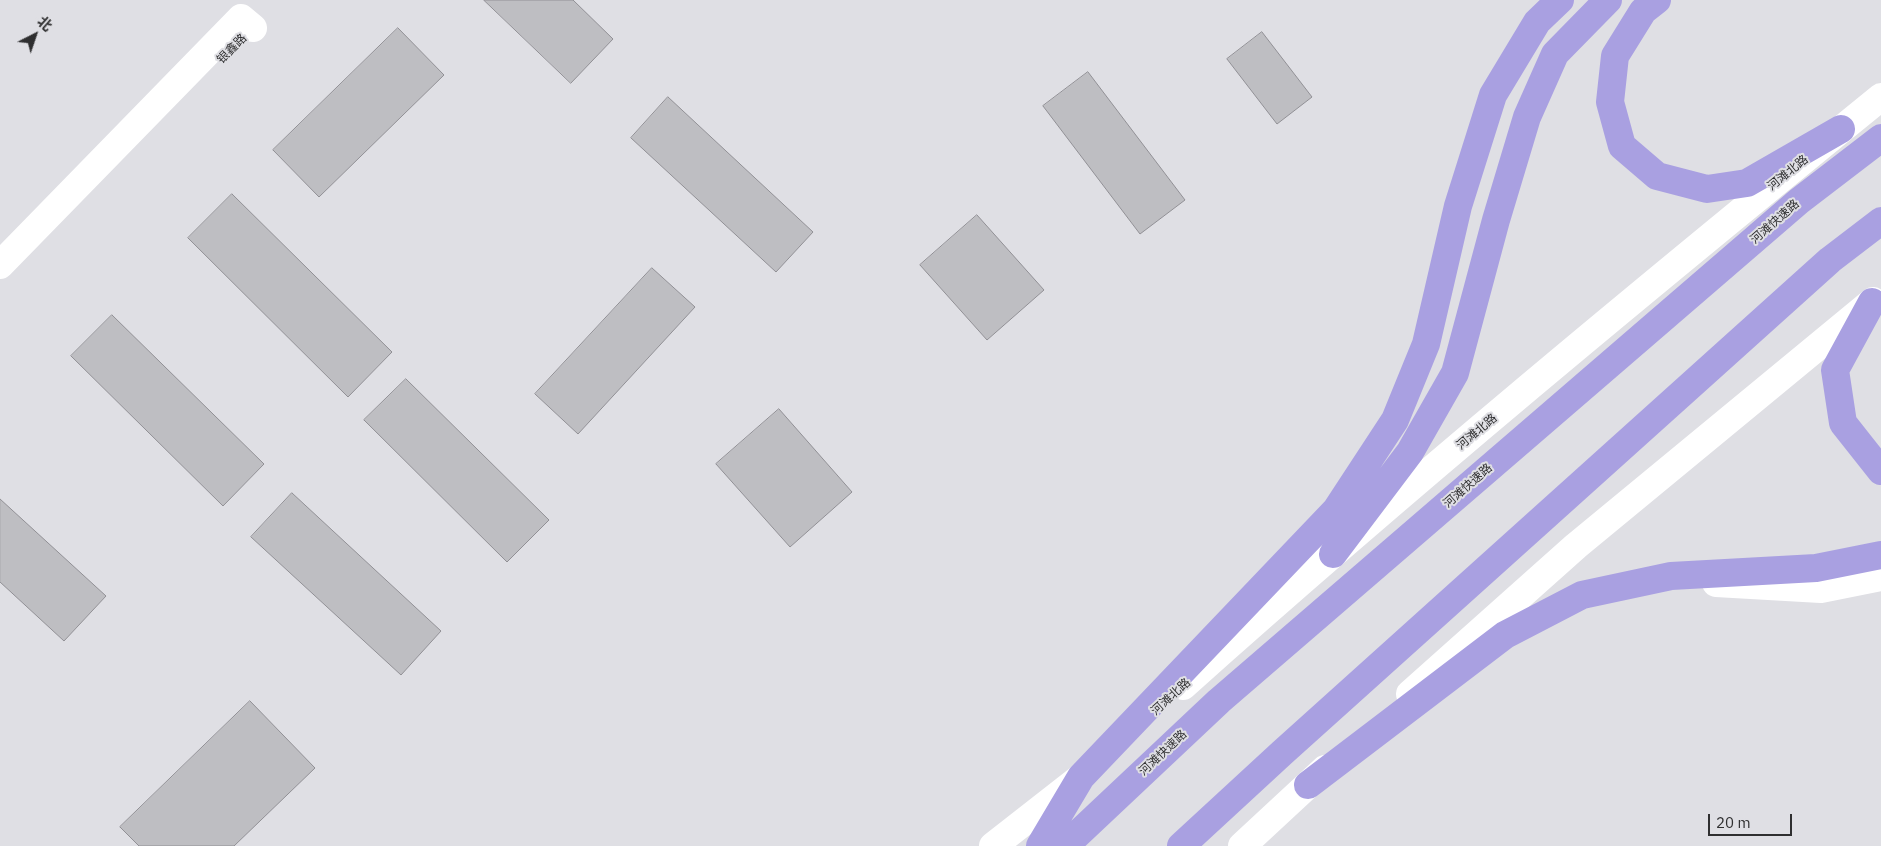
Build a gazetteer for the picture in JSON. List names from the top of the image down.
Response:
{
  "streets": {
    "highway": ["河滩快速路"],
    "street": ["银鑫路", "河滩北路"]
  },
  "scale_bar": "20 m",
  "north": "top right"
}
